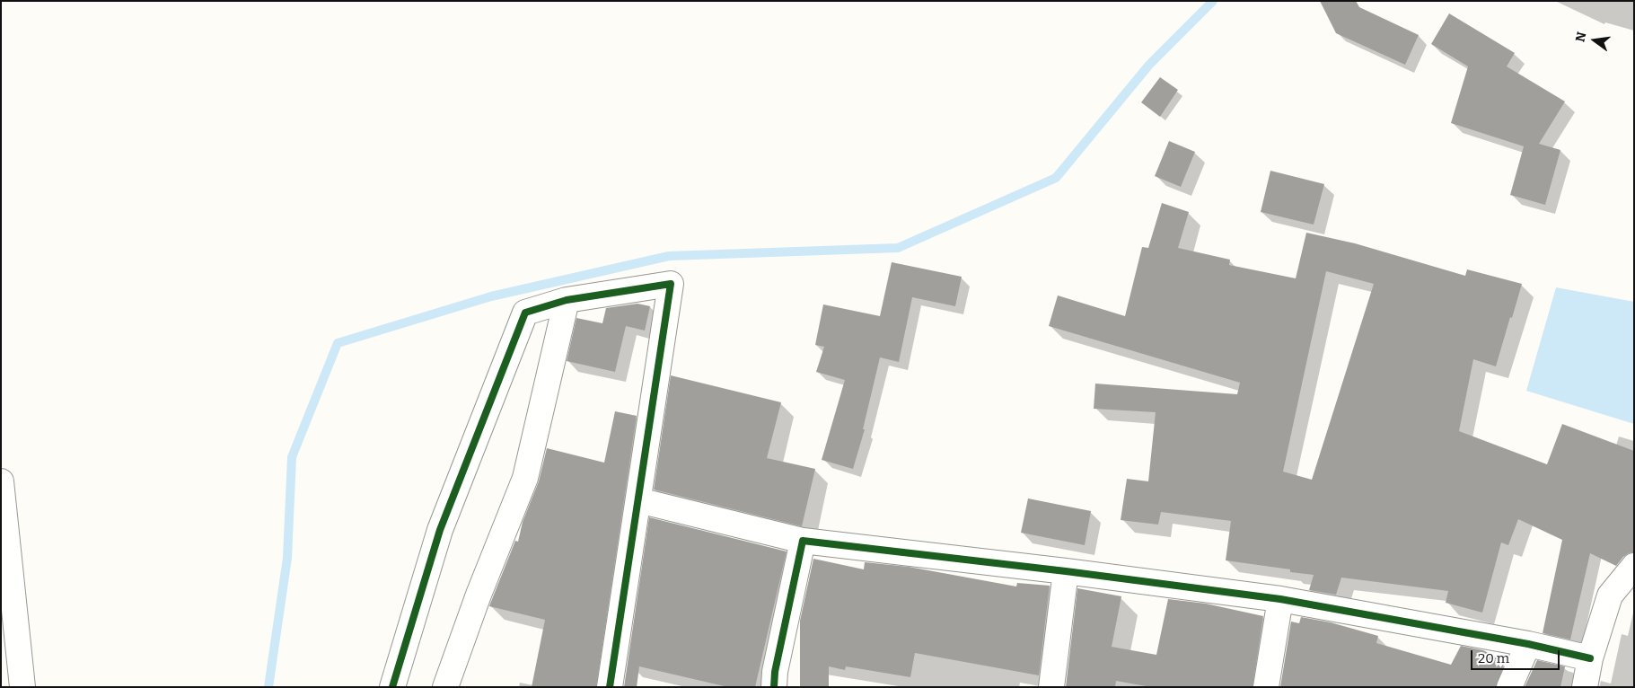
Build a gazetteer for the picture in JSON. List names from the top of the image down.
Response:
{
  "scale_bar": "20 m",
  "north": "left"
}
